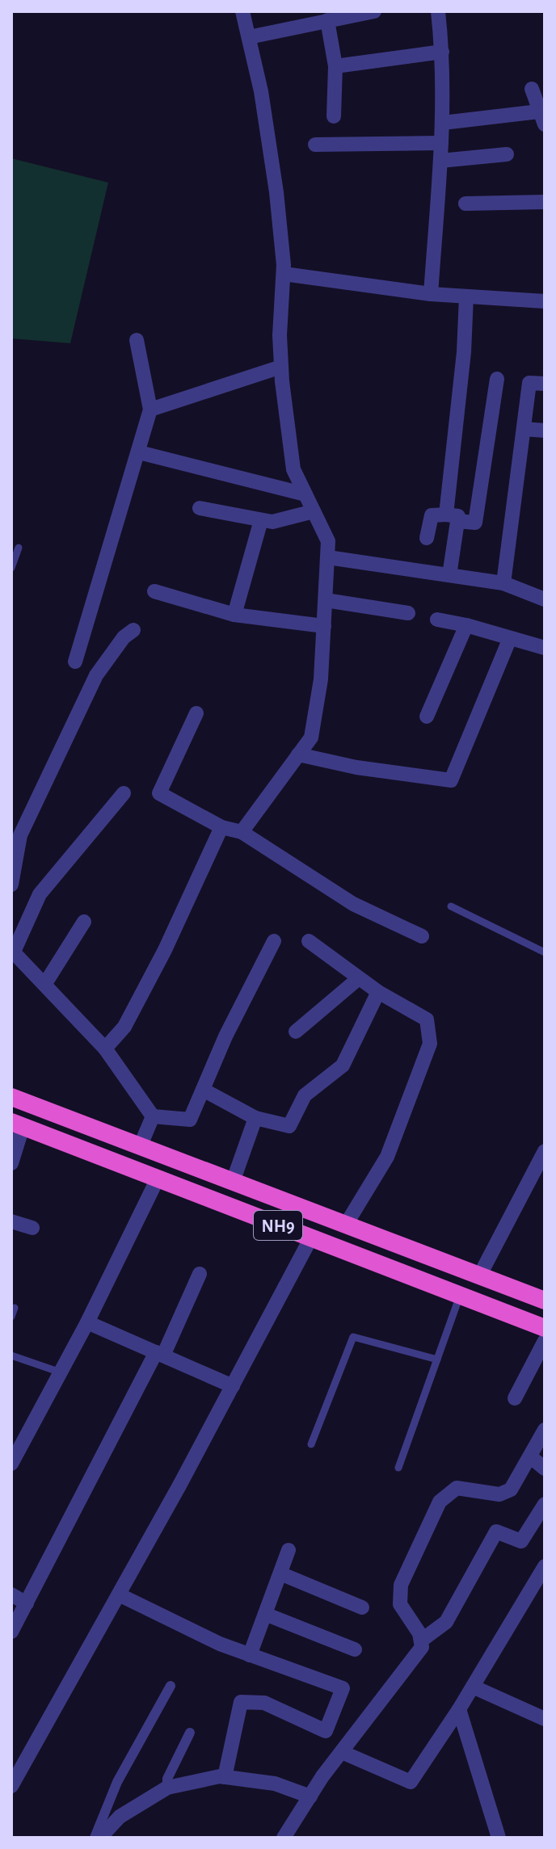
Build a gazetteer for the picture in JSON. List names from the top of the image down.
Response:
{
  "streets": {
    "highway": ["NH9"]
  }
}
